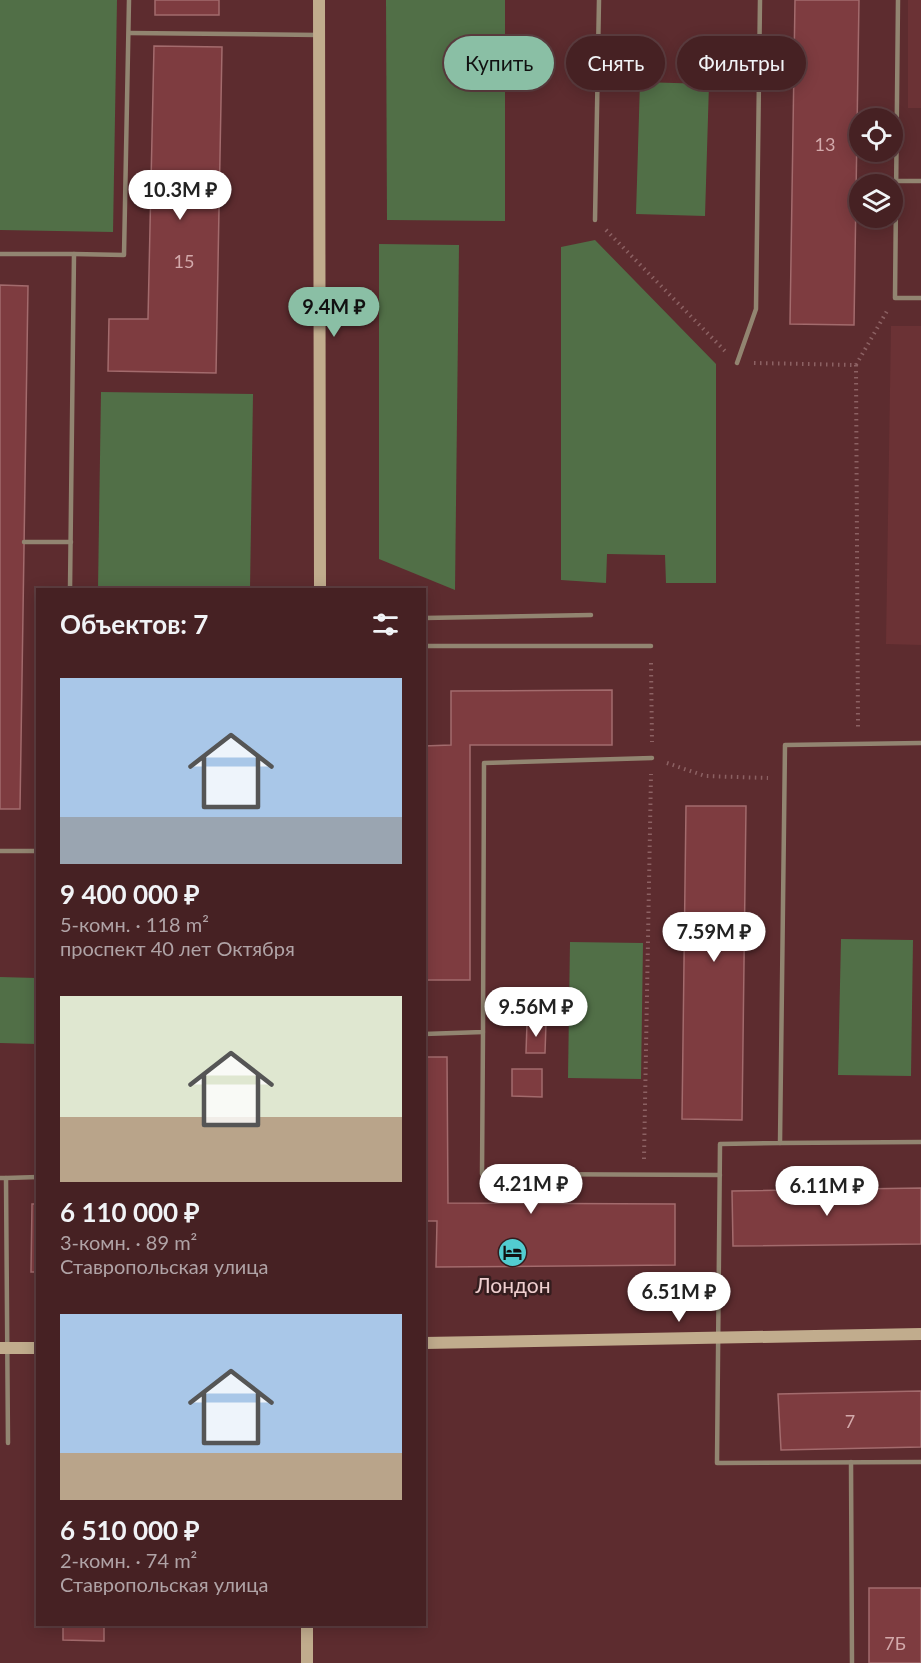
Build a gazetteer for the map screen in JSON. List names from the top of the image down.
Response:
{
  "places": {
    "hotel": ["Лондон"]
  },
  "house_numbers": [
    "13",
    "15",
    "7",
    "7Б"
  ],
  "page": {
    "chip": ["Купить", "Снять", "Фильтры"],
    "price": [
      "10.3M ₽",
      "9.4M ₽",
      "7.59M ₽",
      "9.56M ₽",
      "4.21M ₽",
      "6.11M ₽",
      "6.51M ₽"
    ],
    "heading": "Объектов: 7",
    "list": [
      {
        "name": "9 400 000 ₽",
        "note": "5-комн. · 118 m² · проспект 40 лет Октября"
      },
      {
        "name": "6 110 000 ₽",
        "note": "3-комн. · 89 m² · Ставропольская улица"
      },
      {
        "name": "6 510 000 ₽",
        "note": "2-комн. · 74 m² · Ставропольская улица"
      }
    ]
  }
}
